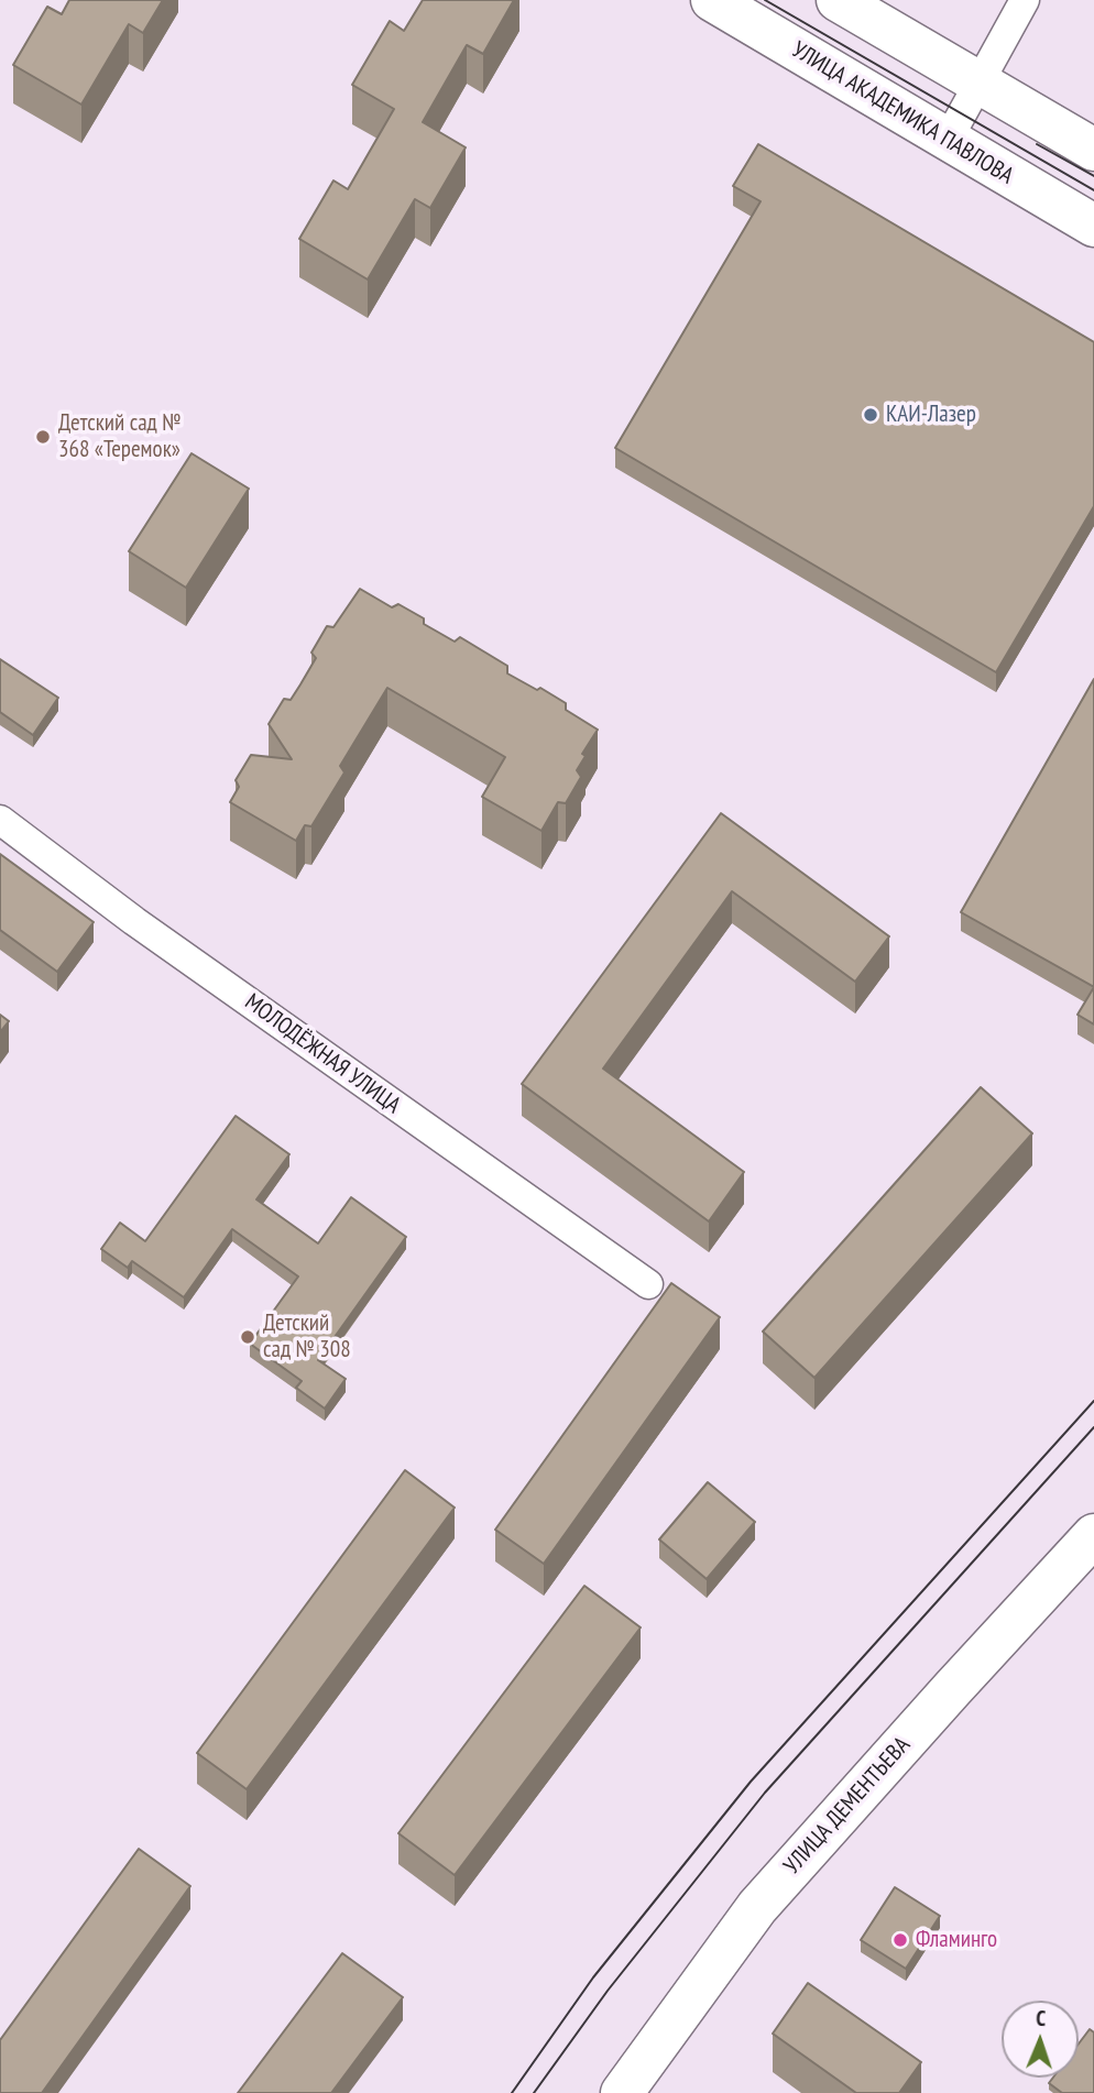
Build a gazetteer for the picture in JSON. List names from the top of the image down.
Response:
{
  "streets": {
    "main road": ["УЛИЦА АКАДЕМИКА ПАВЛОВА", "УЛИЦА ДЕМЕНТЬЕВА"],
    "street": ["МОЛОДЁЖНАЯ УЛИЦА"]
  },
  "places": [
    "КАИ-Лазер",
    "Детский сад № 368 «Теремок»",
    "Детский сад № 308",
    "Фламинго"
  ],
  "north": "top"
}
